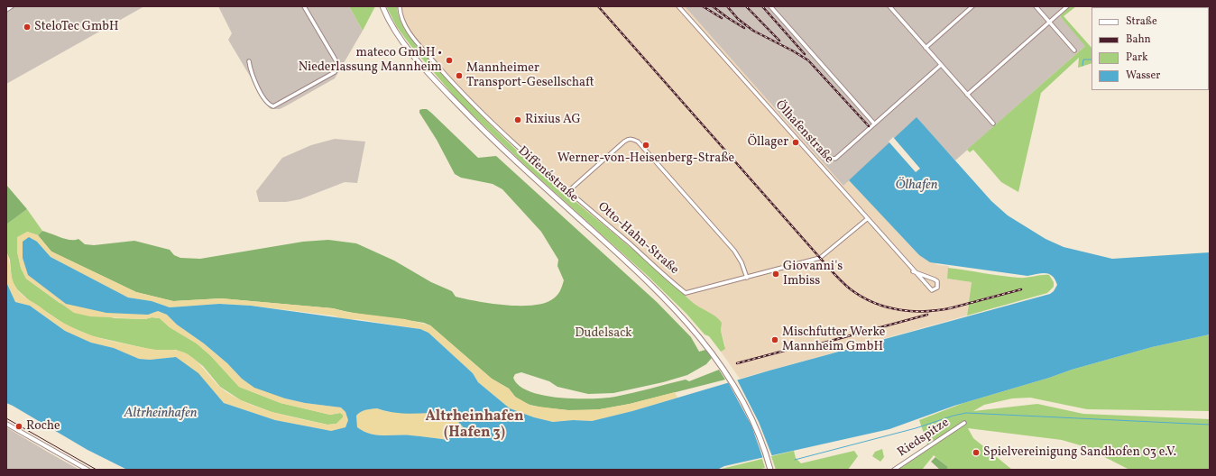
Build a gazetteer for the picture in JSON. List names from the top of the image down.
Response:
{
  "streets": {
    "main road": ["Diffenéstraße"],
    "street": ["Ölhafenstraße", "Otto-Hahn-Straße", "Riedspitze"]
  },
  "crossings": [
    ["Ölhafenstraße", "Otto-Hahn-Straße"]
  ],
  "districts": ["Altrheinhafen (Hafen 3)"],
  "water": ["Ölhafen", "Altrheinhafen"],
  "parks": ["Dudelsack"],
  "places": [
    "SteloTec GmbH",
    "mateco GmbH • Niederlassung Mannheim",
    "Mannheimer Transport-Gesellschaft",
    "Rixius AG",
    "Öllager",
    "Werner-von-Heisenberg-Straße",
    "Giovanni's Imbiss",
    "Mischfutter Werke Mannheim GmbH",
    "Roche",
    "Spielvereinigung Sandhofen 03 e.V."
  ],
  "legend": [
    "Straße",
    "Bahn",
    "Park",
    "Wasser"
  ]
}
